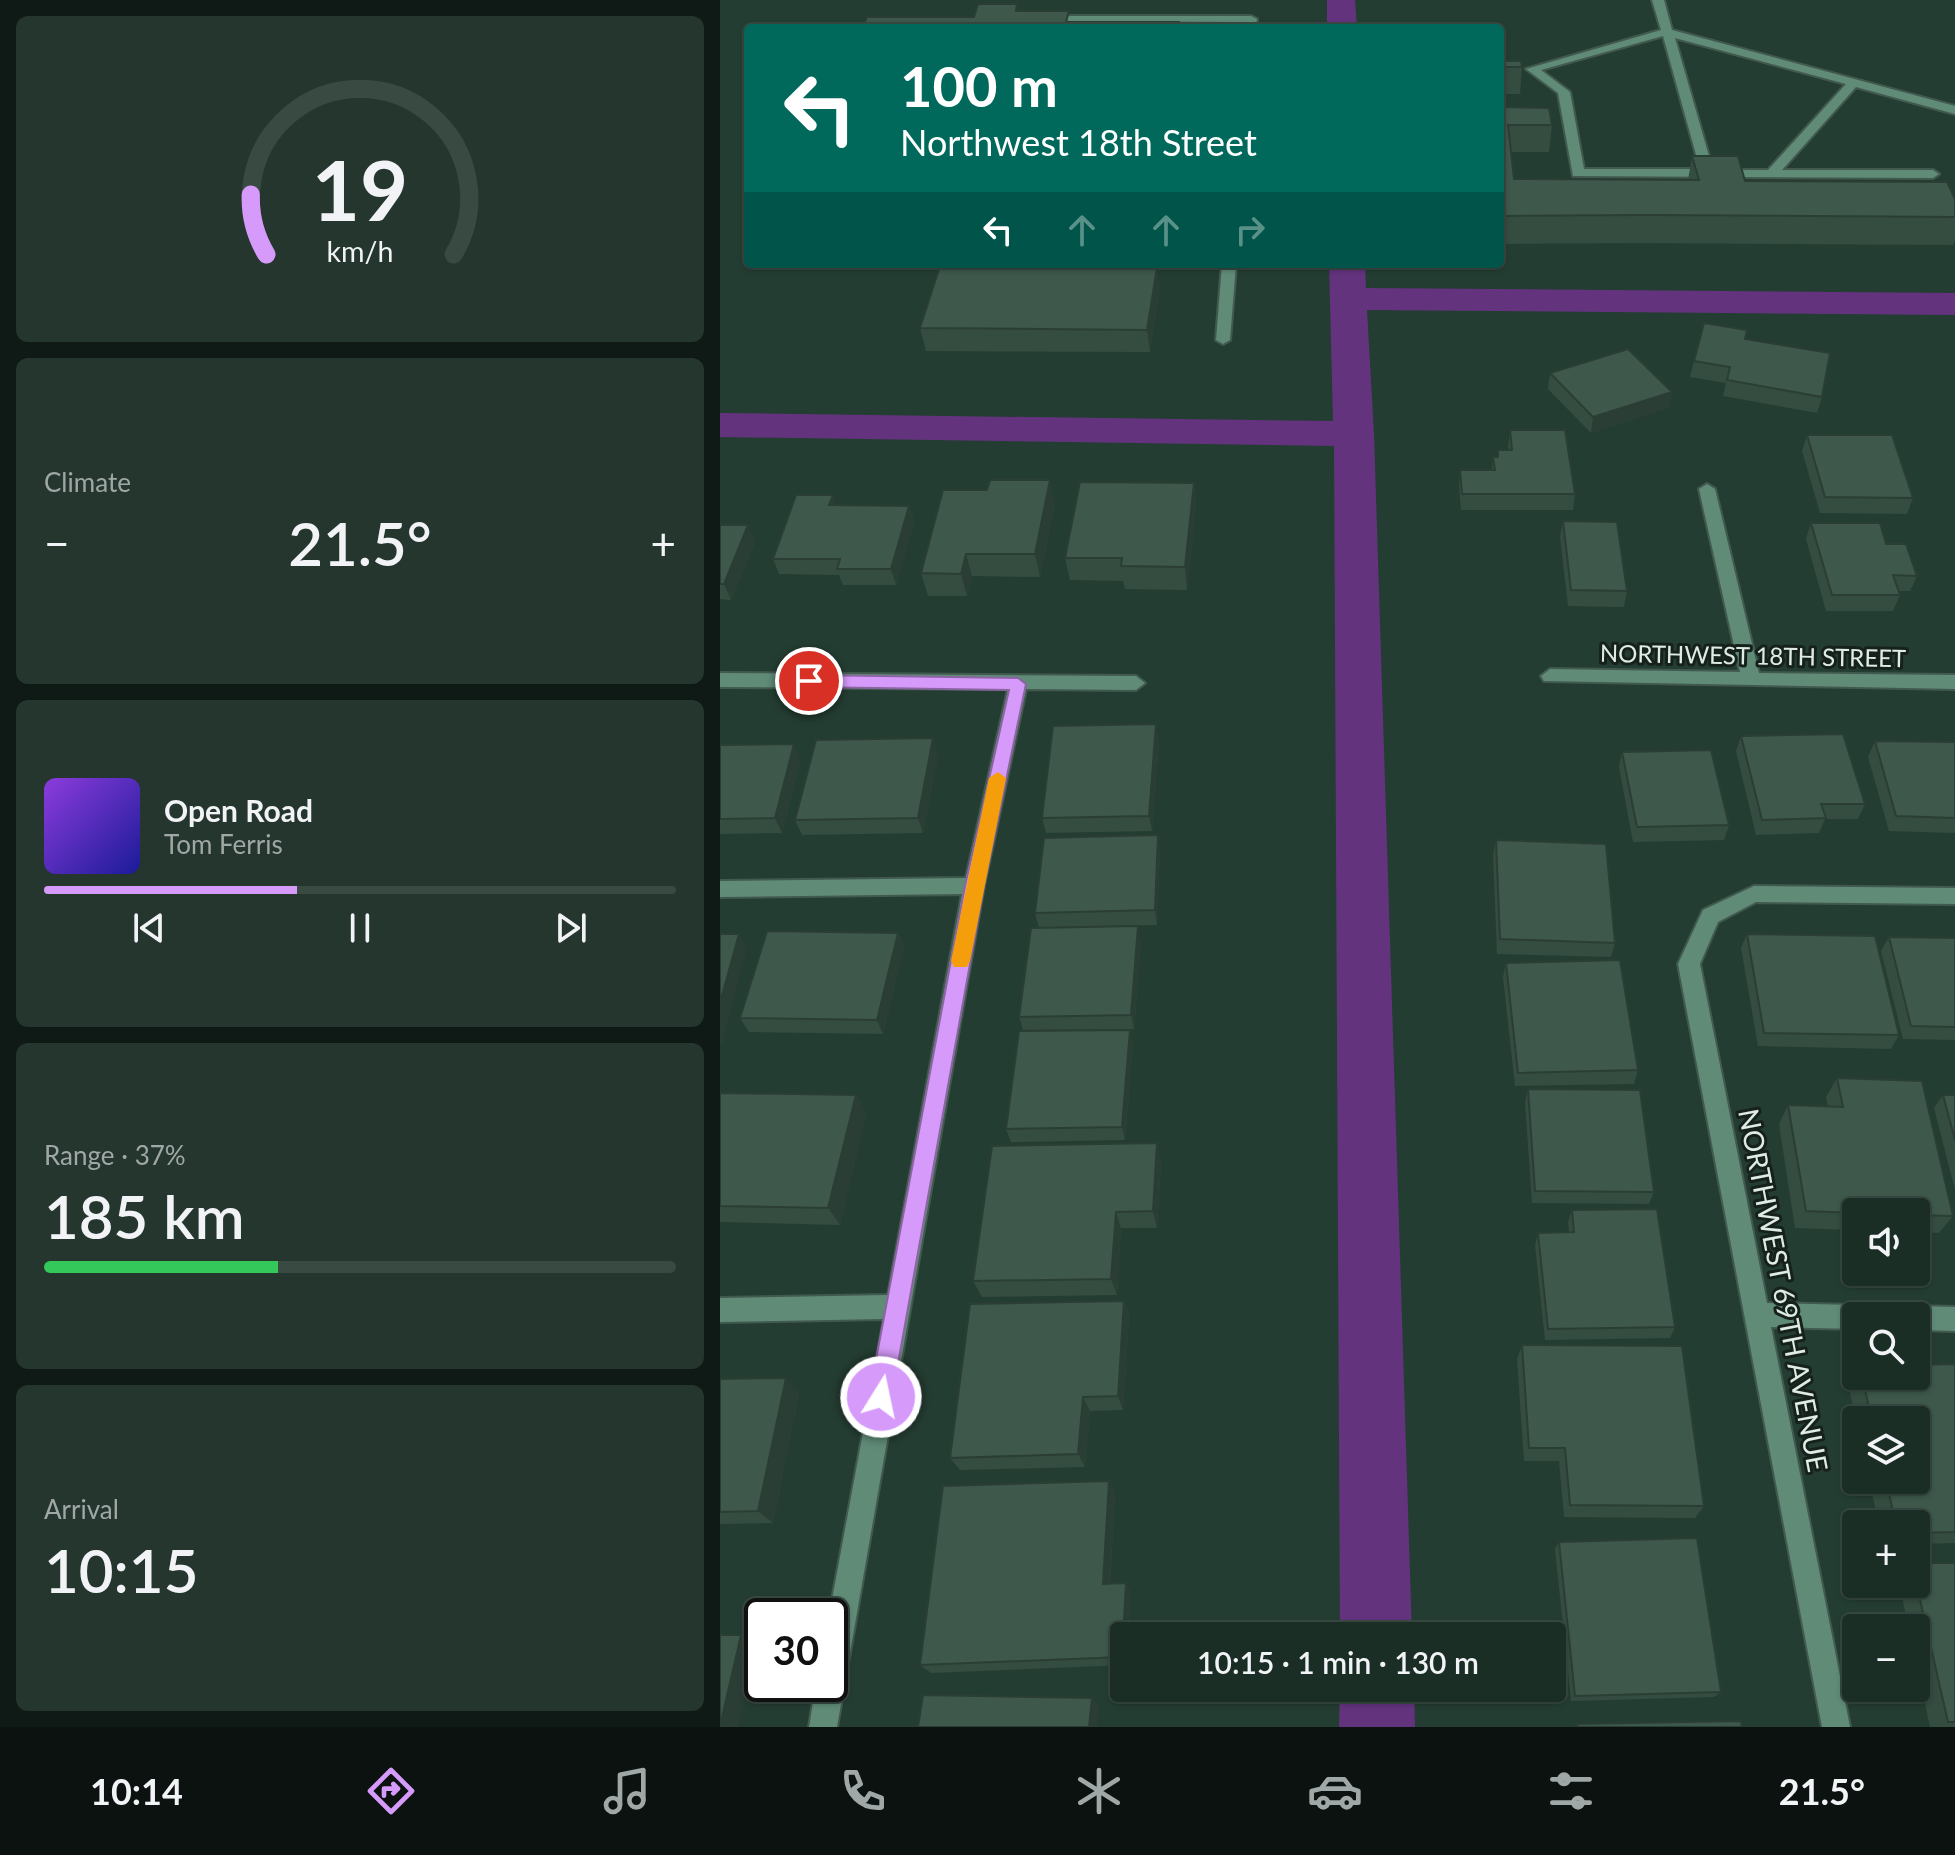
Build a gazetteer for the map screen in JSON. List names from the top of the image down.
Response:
{
  "streets": {
    "street": ["NORTHWEST 18TH STREET", "NORTHWEST 69TH AVENUE"]
  },
  "page": {
    "turn": ["100 m", "Northwest 18th Street"],
    "tile": [
      "Climate",
      ["Range · 37%", "185 km"],
      ["Arrival", "10:15"]
    ],
    "heat": ["−", "21.5°", "+"],
    "song": ["Open Road", "Tom Ferris"],
    "map_buttons": ["+", "−"],
    "limit": "30",
    "trip": "10:15 · 1 min · 130 m",
    "tabs": ["10:14", "21.5°"],
    "gauge": ["19", "km/h"]
  }
}
